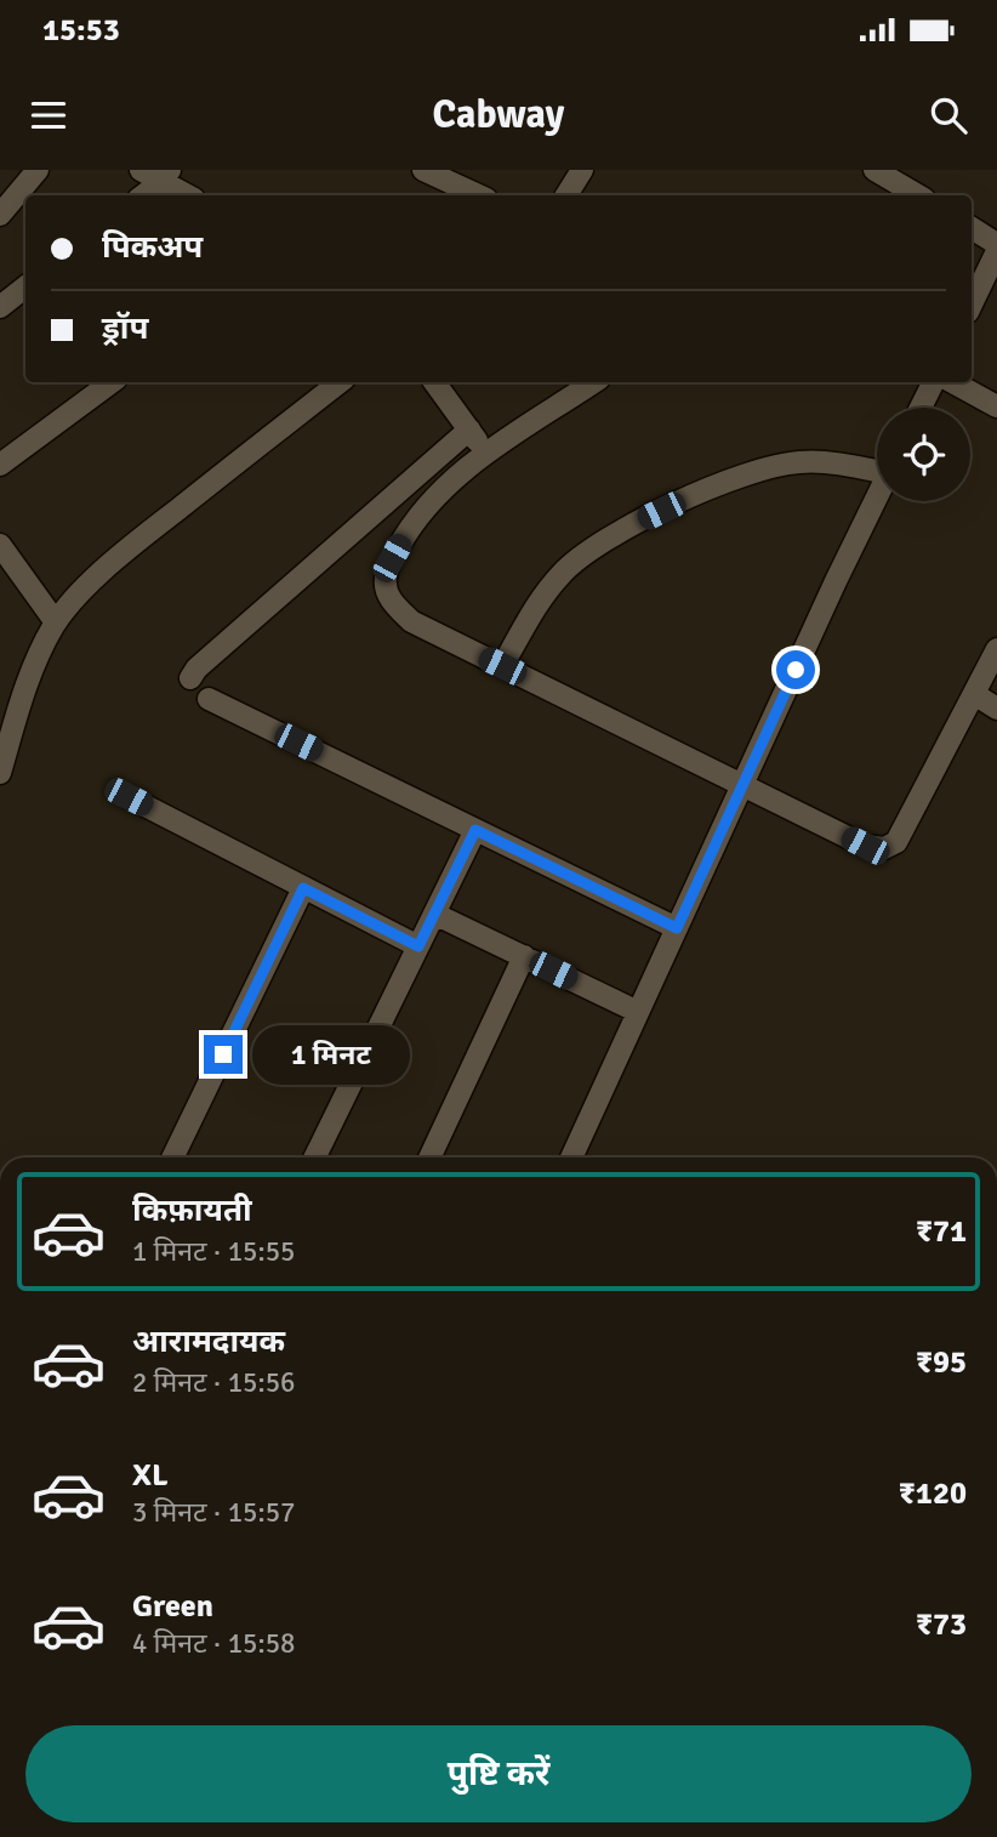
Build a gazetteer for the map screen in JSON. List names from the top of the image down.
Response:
{
  "page": {
    "status": "15:53",
    "header": "Cabway",
    "banner": ["पिकअप", "ड्रॉप"],
    "bubble": "1 मिनट",
    "list": [
      {
        "name": "किफ़ायती",
        "note": "1 मिनट · 15:55",
        "value": "₹71"
      },
      {
        "name": "आरामदायक",
        "note": "2 मिनट · 15:56",
        "value": "₹95"
      },
      {
        "name": "XL",
        "note": "3 मिनट · 15:57",
        "value": "₹120"
      },
      {
        "name": "Green",
        "note": "4 मिनट · 15:58",
        "value": "₹73"
      }
    ],
    "buttons": "पुष्टि करें"
  }
}
